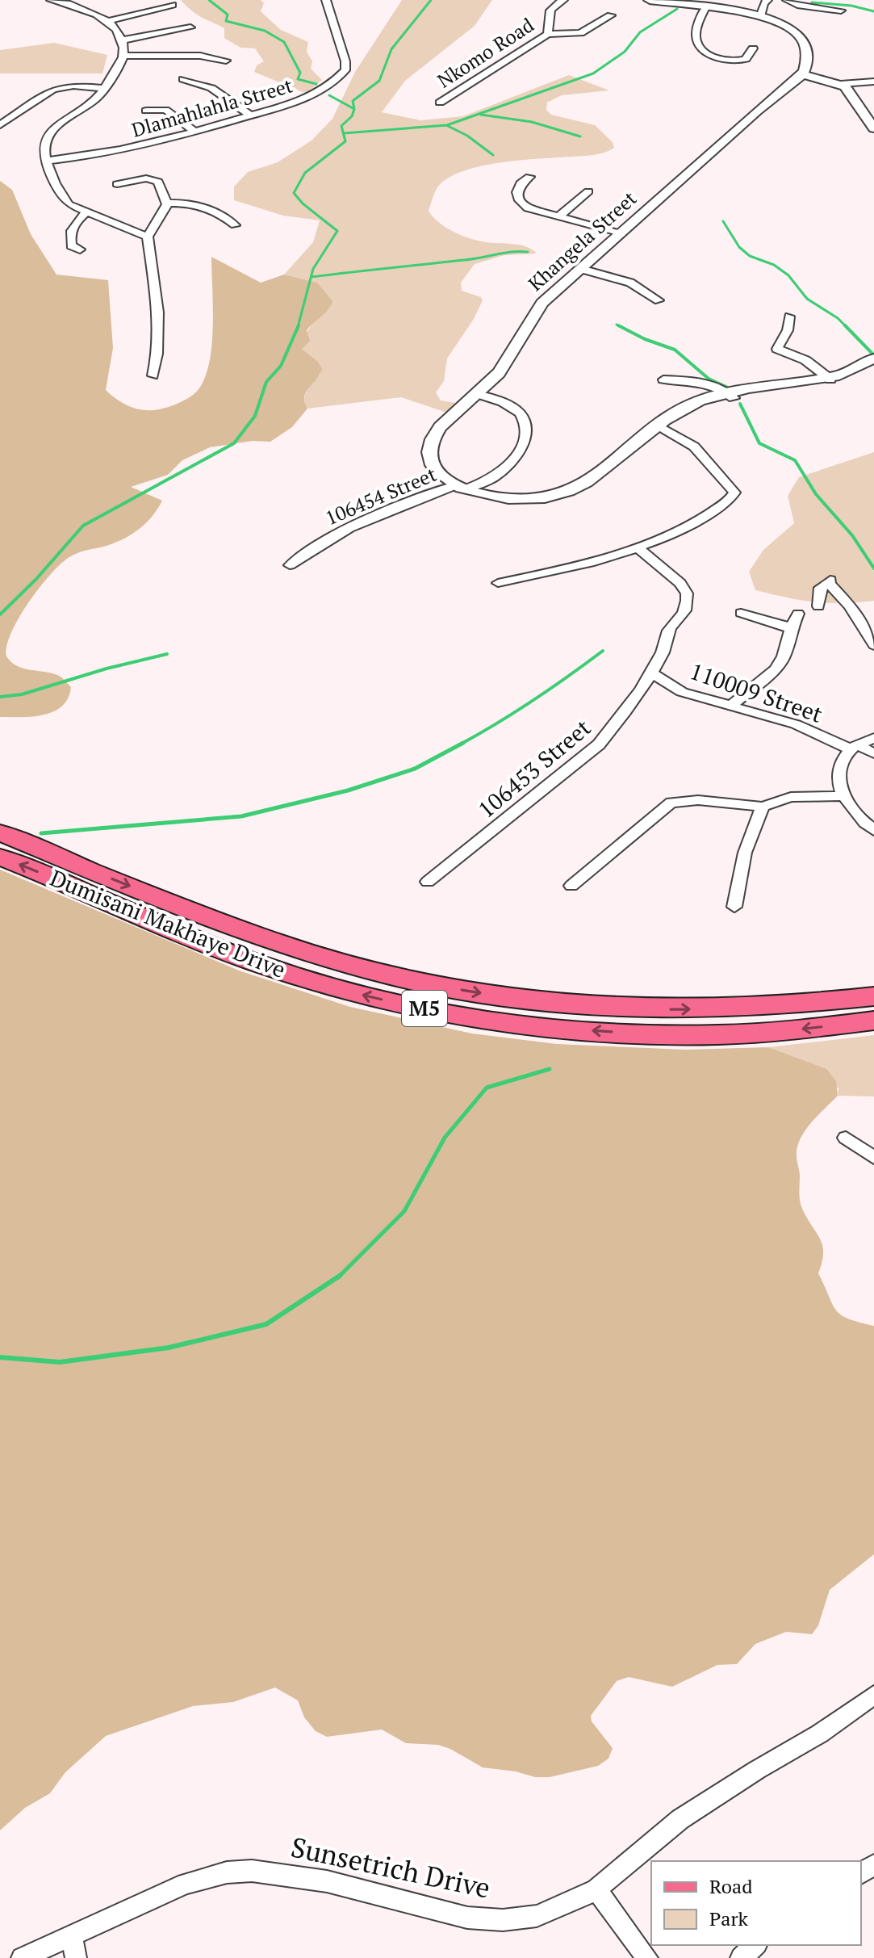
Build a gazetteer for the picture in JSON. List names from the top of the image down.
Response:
{
  "streets": {
    "main road": ["Dumisani Makhaye Drive", "M5"],
    "street": [
      "Nkomo Road",
      "Dlamahlahla Street",
      "Khangela Street",
      "106454 Street",
      "110009 Street",
      "106453 Street",
      "Sunsetrich Drive"
    ]
  },
  "crossings": [
    ["Khangela Street", "106454 Street"],
    ["110009 Street", "106453 Street"]
  ],
  "legend": ["Road", "Park"]
}
